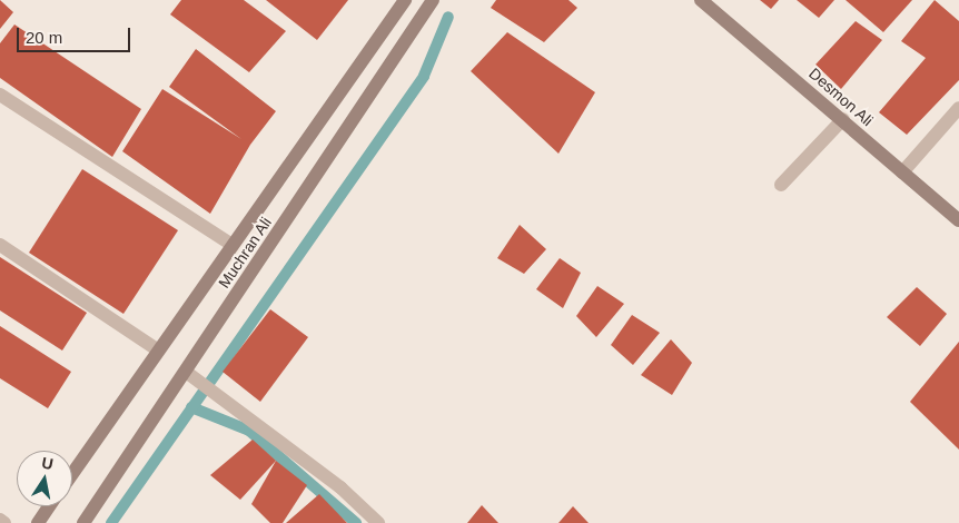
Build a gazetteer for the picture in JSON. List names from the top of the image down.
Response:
{
  "streets": {
    "street": ["Desmon Ali", "Muchran Ali"]
  },
  "scale_bar": "20 m",
  "north": "top"
}
